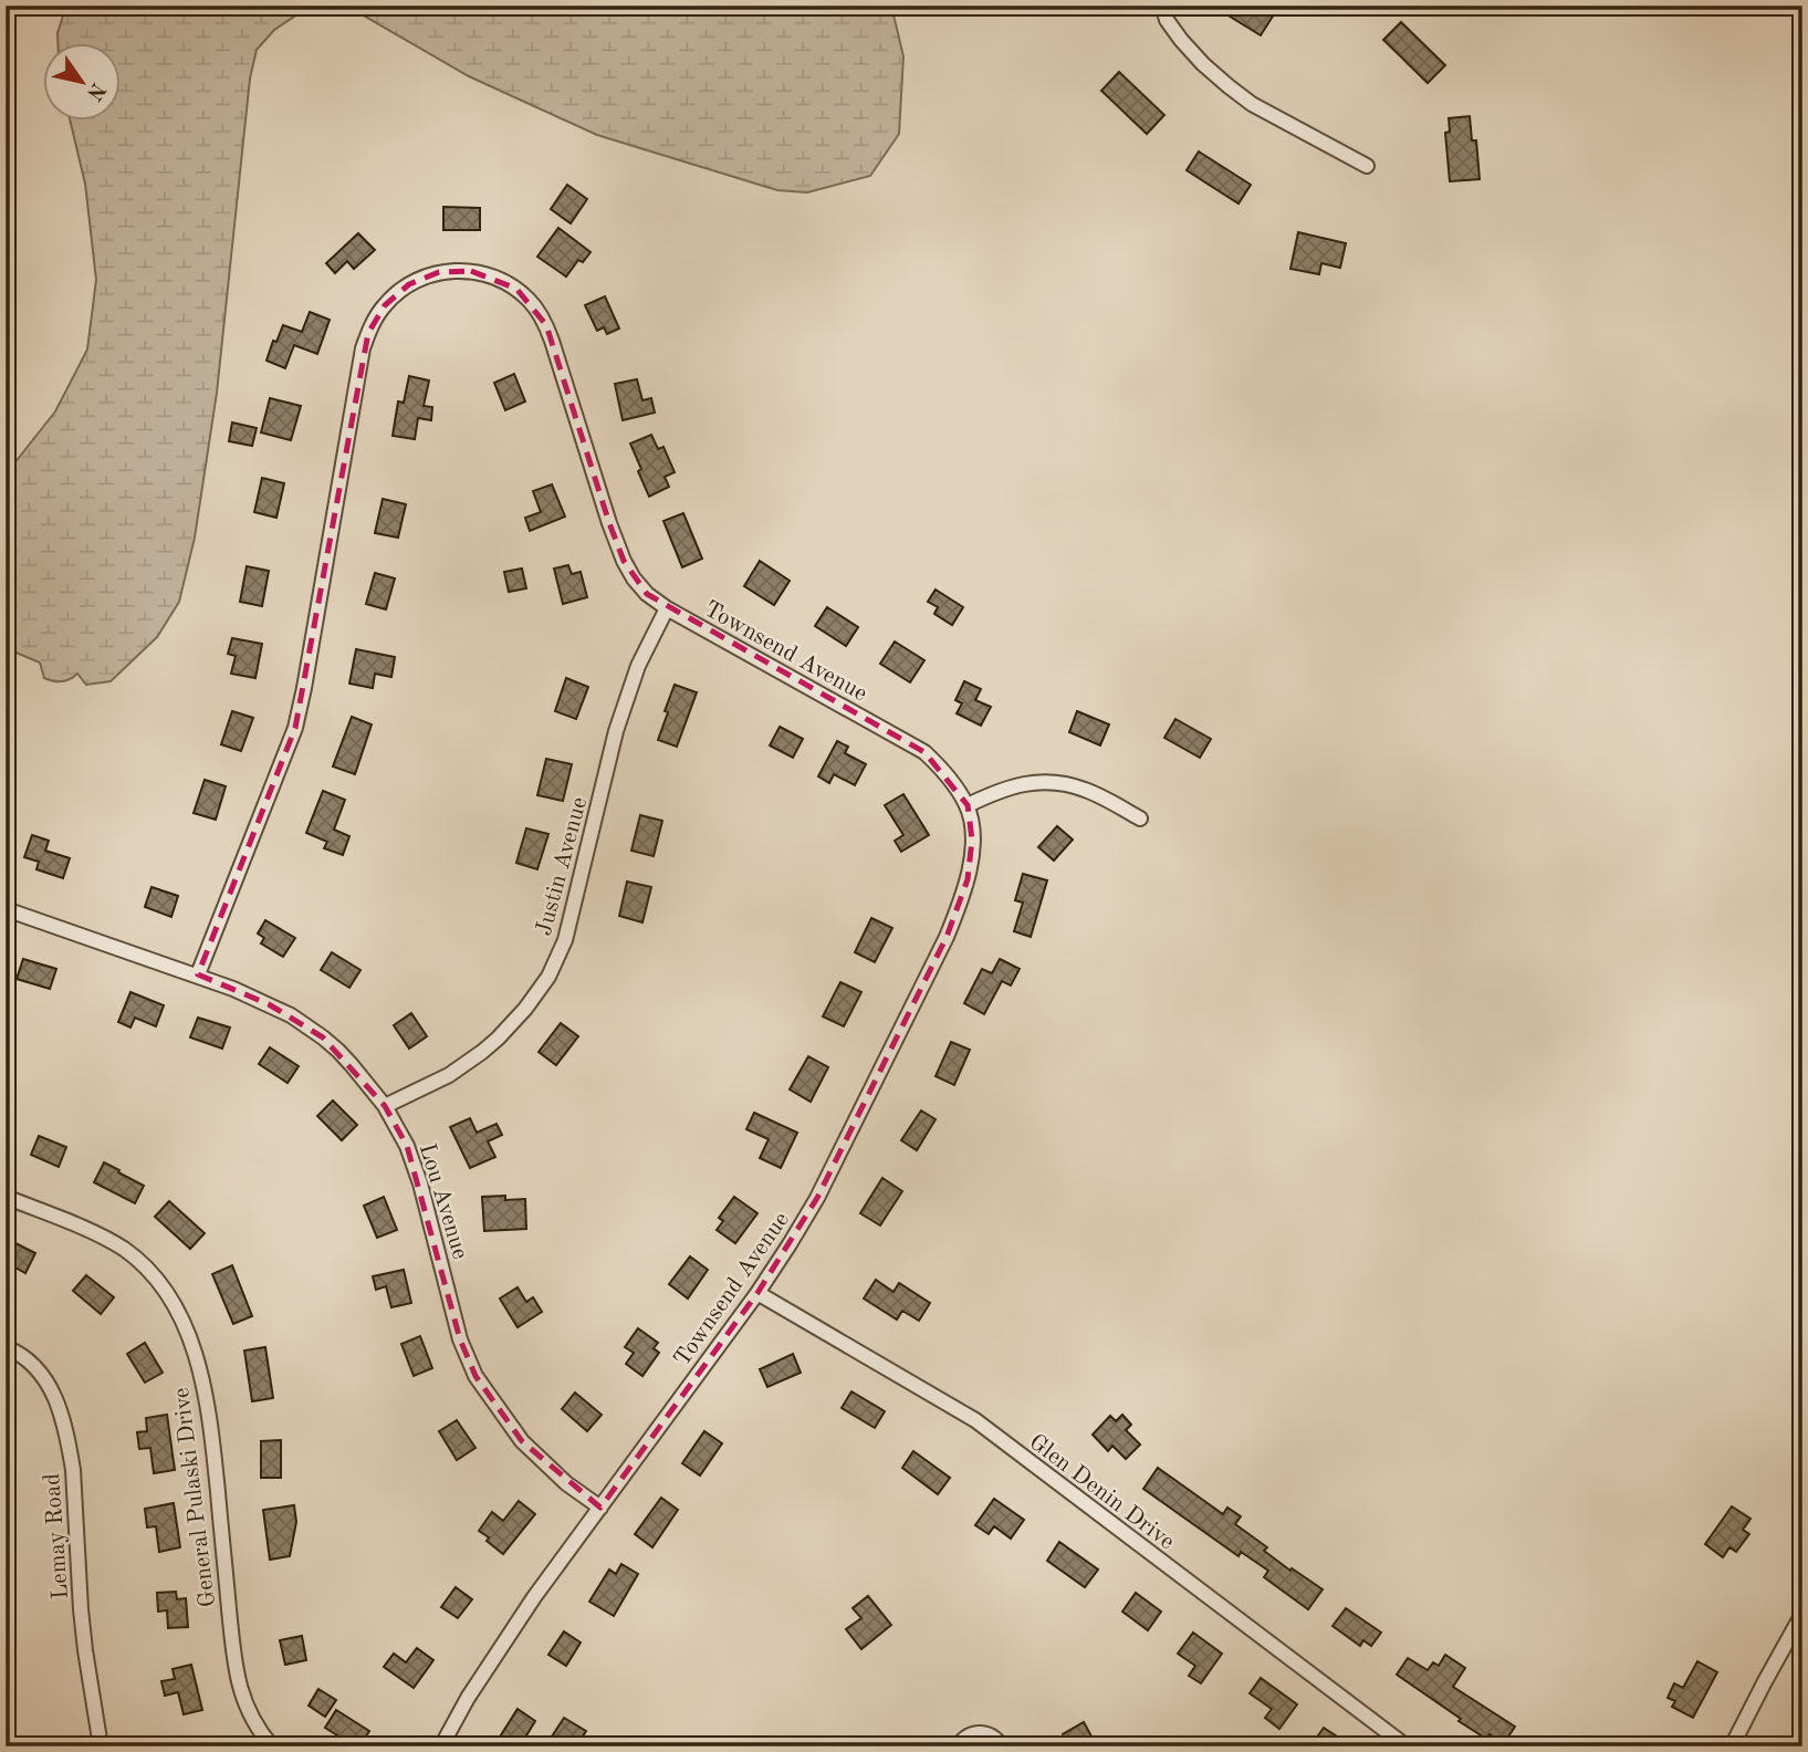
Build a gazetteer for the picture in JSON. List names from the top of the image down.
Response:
{
  "streets": {
    "street": [
      "Townsend Avenue",
      "Justin Avenue",
      "Lou Avenue",
      "Glen Denin Drive",
      "General Pulaski Drive",
      "Lemay Road"
    ]
  },
  "crossings": [
    ["Townsend Avenue", "Justin Avenue"],
    ["Townsend Avenue", "Lou Avenue"],
    ["Townsend Avenue", "Glen Denin Drive"],
    ["Justin Avenue", "Lou Avenue"]
  ],
  "north": "bottom right"
}
